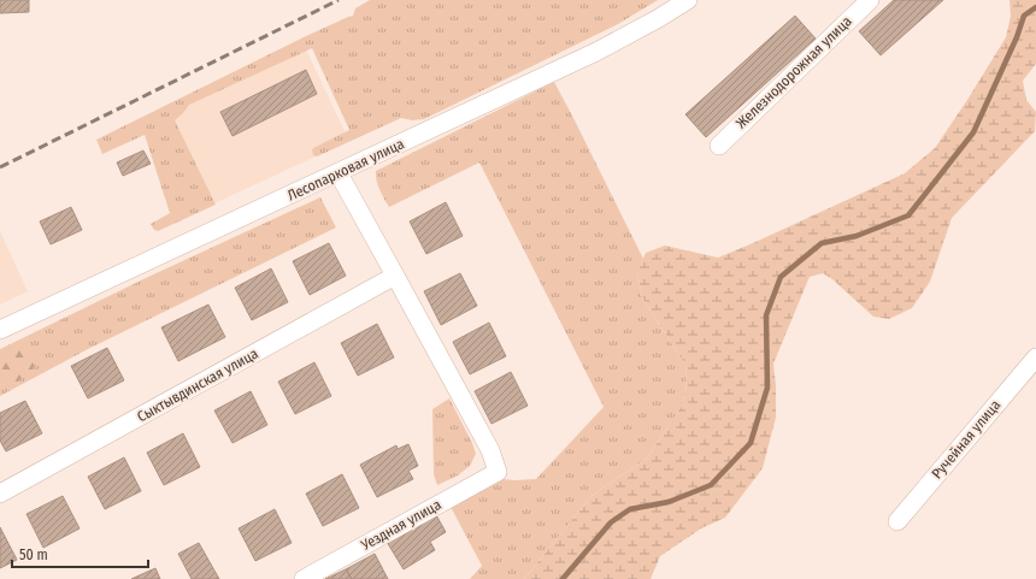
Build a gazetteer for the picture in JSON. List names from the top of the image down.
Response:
{
  "streets": {
    "street": [
      "Железнодорожная улица",
      "Лесопарковая улица",
      "Сыктывдинская улица",
      "Ручейная улица",
      "Уездная улица"
    ]
  },
  "crossings": [
    ["Сыктывдинская улица", "Уездная улица"]
  ],
  "scale_bar": "50 m"
}
